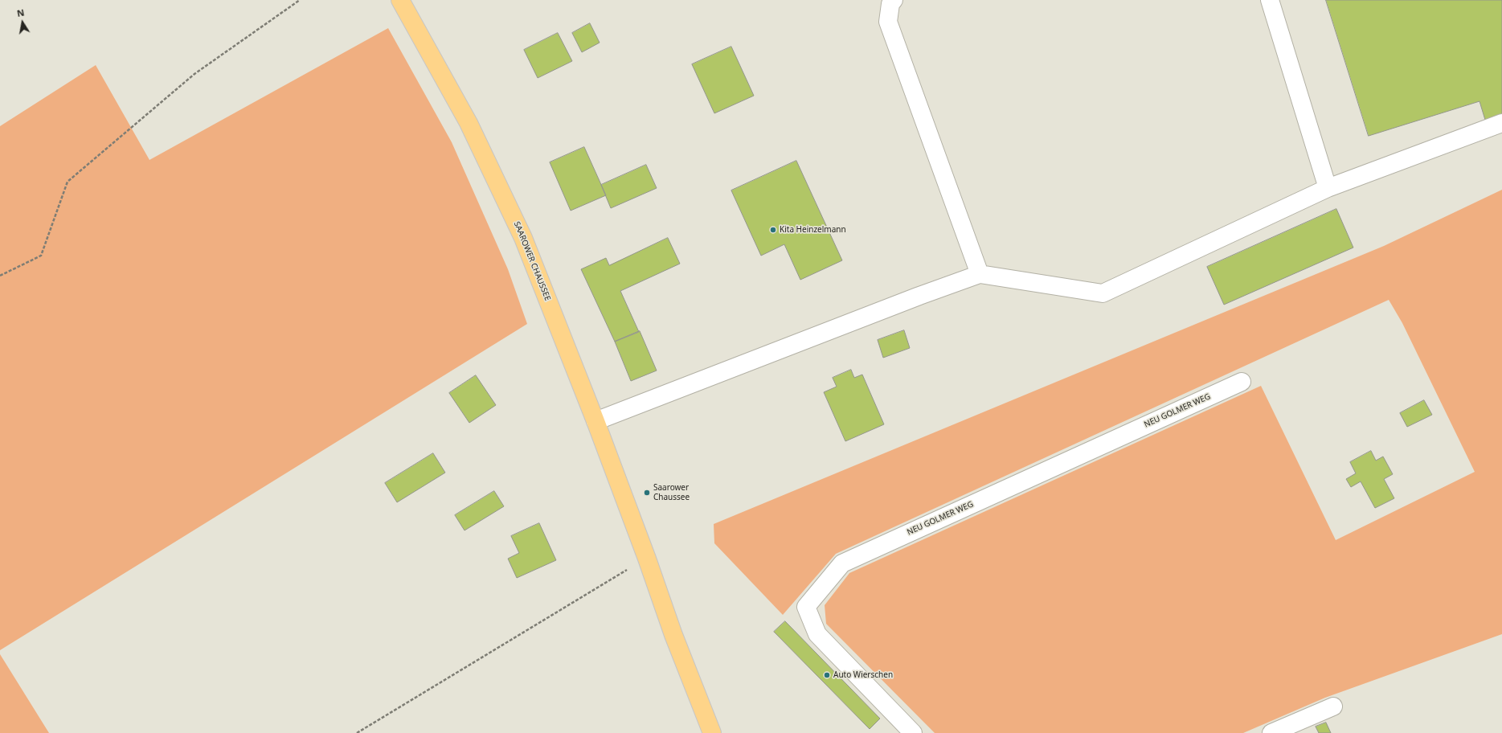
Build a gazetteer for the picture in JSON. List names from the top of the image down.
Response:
{
  "streets": {
    "main road": ["SAAROWER CHAUSSEE"],
    "street": ["NEU GOLMER WEG"]
  },
  "places": ["Kita Heinzelmann", "Saarower Chaussee", "Auto Wierschen"],
  "north": "top"
}
